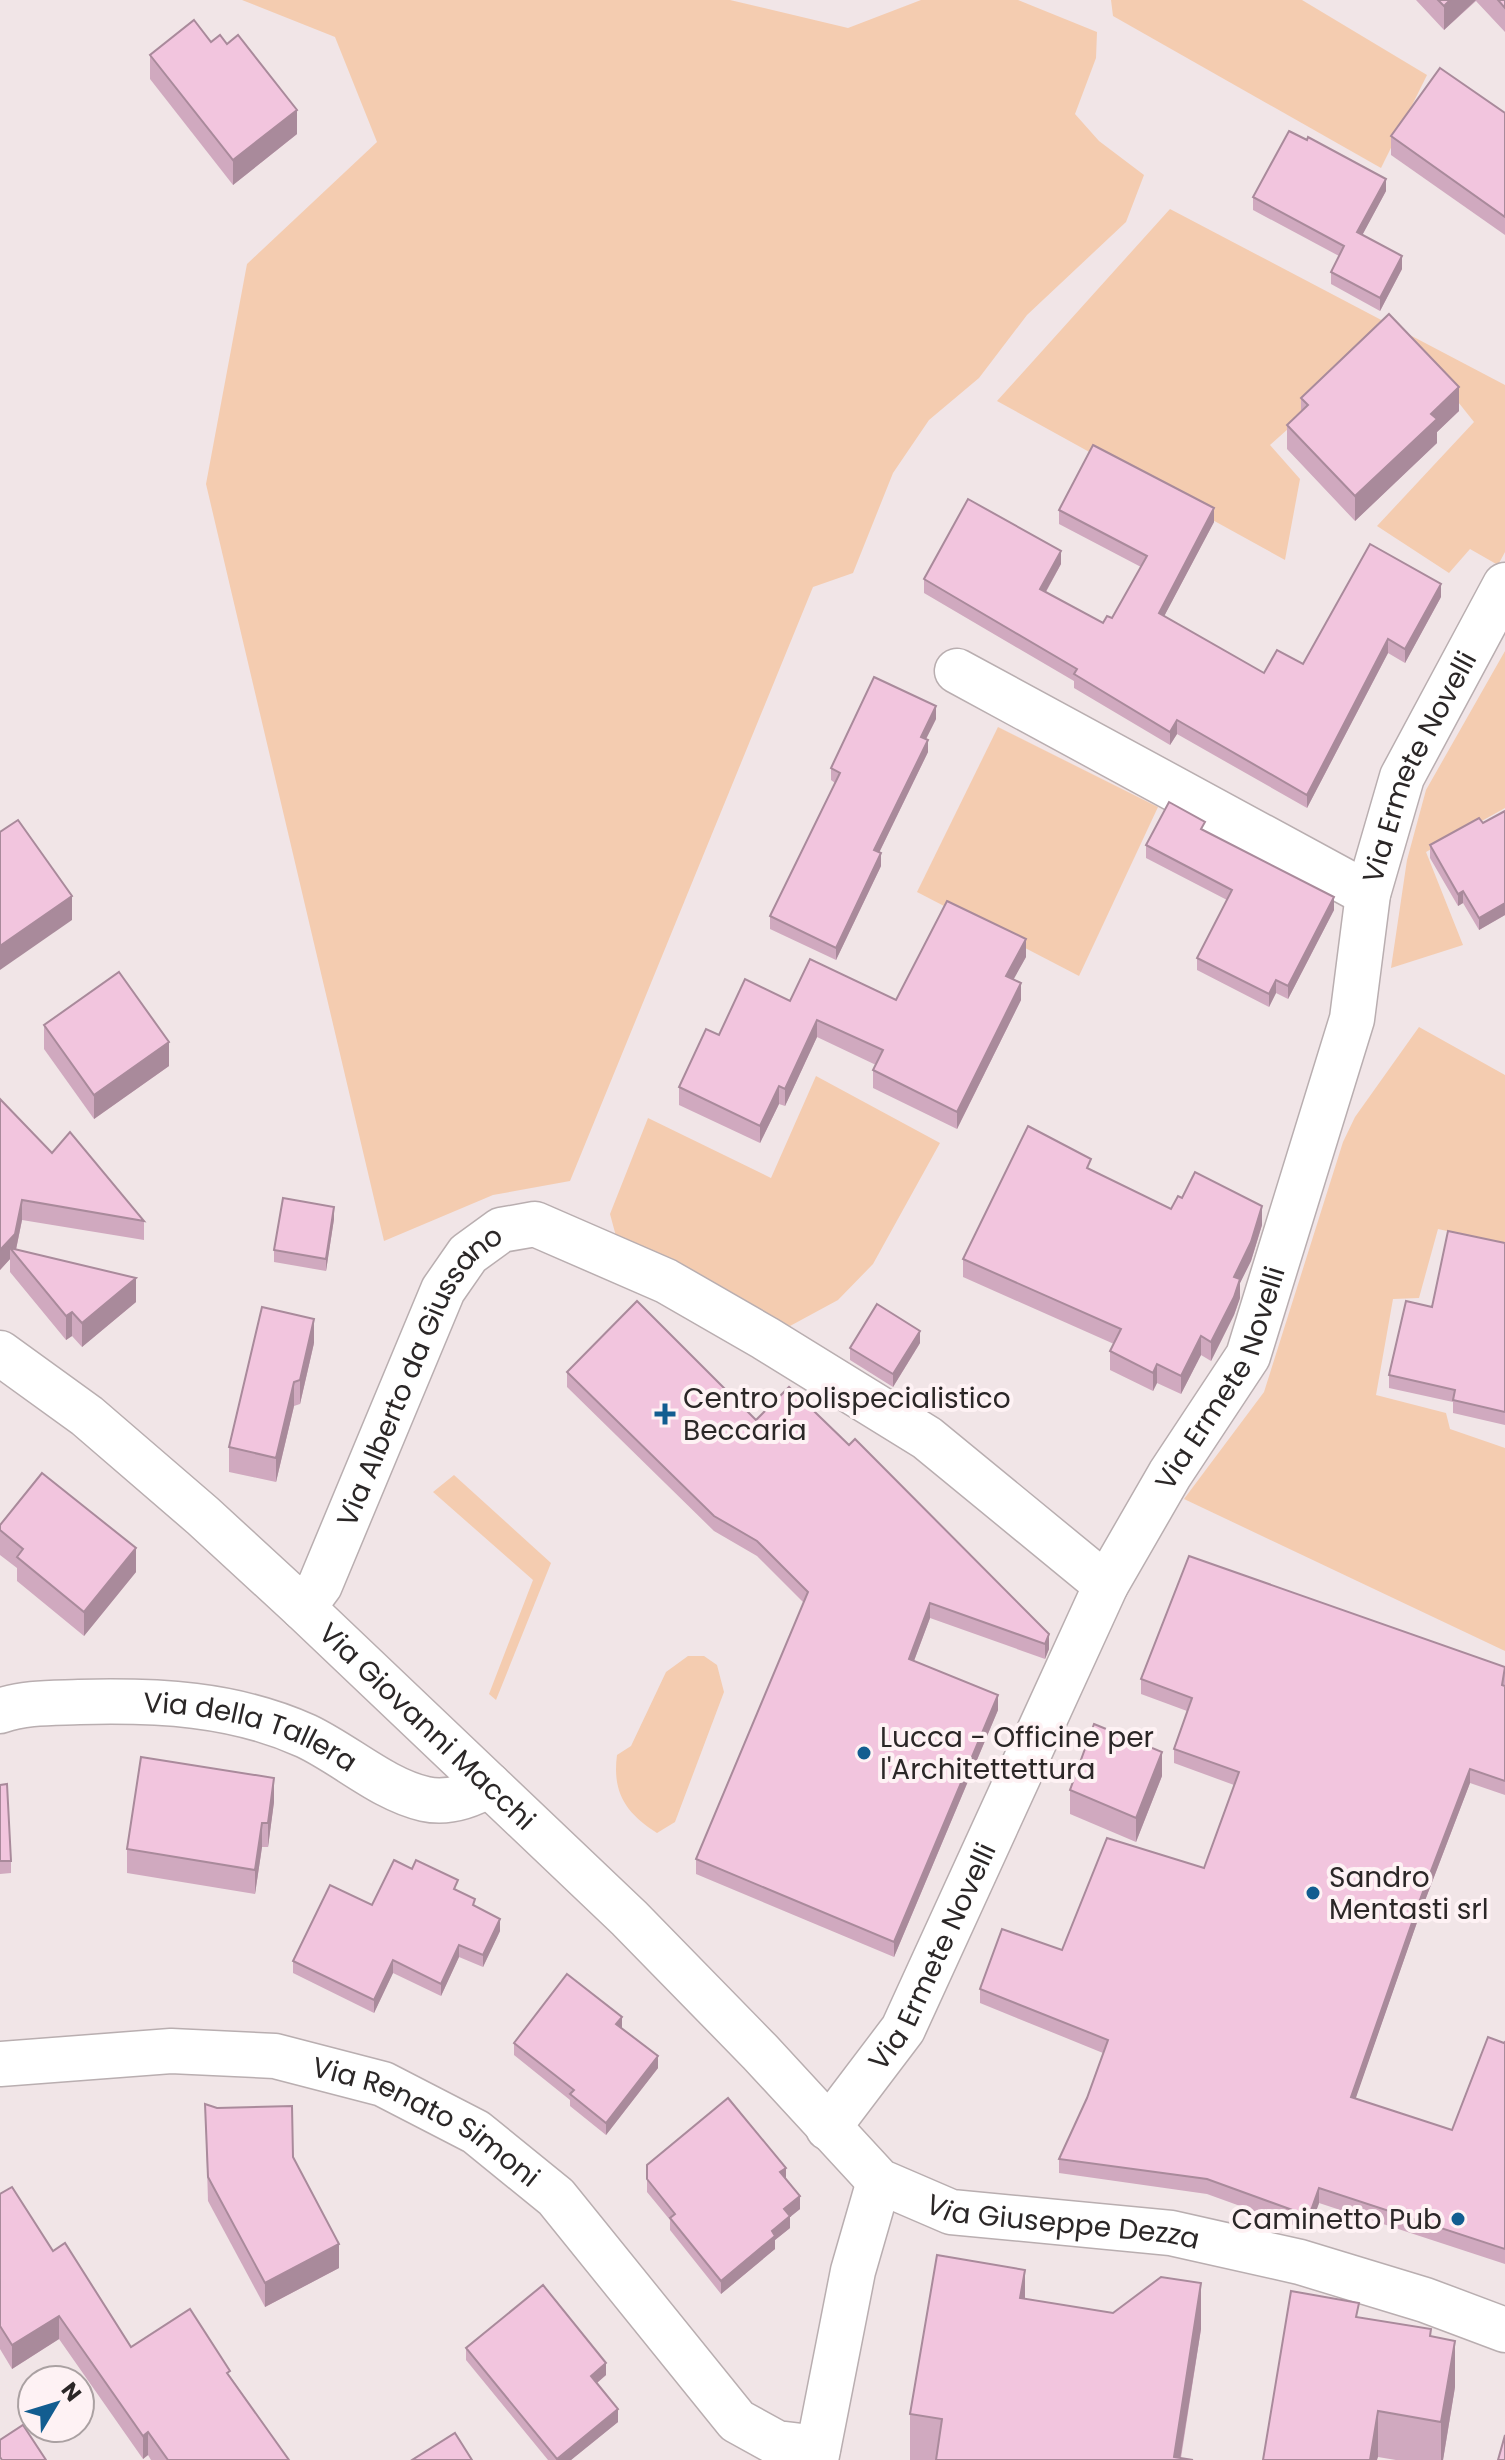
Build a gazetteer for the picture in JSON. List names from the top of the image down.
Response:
{
  "streets": {
    "street": [
      "Via Ermete Novelli",
      "Via Alberto da Giussano",
      "Via Giovanni Macchi",
      "Via della Tallera",
      "Via Renato Simoni",
      "Via Giuseppe Dezza"
    ]
  },
  "crossings": [
    ["Via Ermete Novelli", "Via Alberto da Giussano"],
    ["Via Ermete Novelli", "Via Giovanni Macchi"],
    ["Via Ermete Novelli", "Via Giuseppe Dezza"],
    ["Via Alberto da Giussano", "Via Giovanni Macchi"],
    ["Via Giovanni Macchi", "Via della Tallera"],
    ["Via Giovanni Macchi", "Via Giuseppe Dezza"]
  ],
  "places": {
    "health": ["Centro polispecialistico Beccaria"],
    "other": ["Lucca - Officine per l'Architettettura", "Sandro Mentasti srl", "Caminetto Pub"]
  },
  "north": "top right"
}
